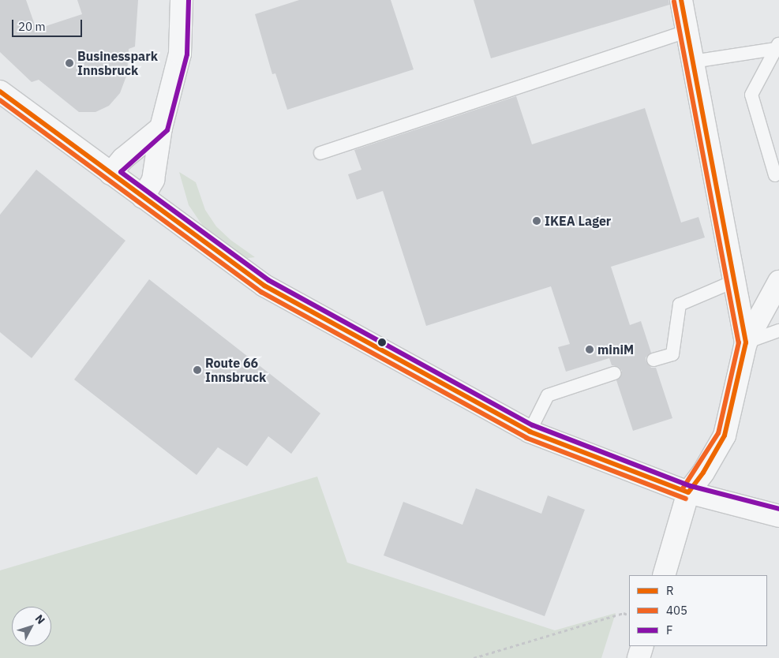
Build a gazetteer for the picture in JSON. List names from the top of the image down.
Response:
{
  "places": [
    "Businesspark Innsbruck",
    "IKEA Lager",
    "miniM",
    "Route 66 Innsbruck"
  ],
  "lines": ["transit line R", "transit line F", "transit line 405"],
  "legend": ["R", "405", "F"],
  "scale_bar": "20 m",
  "north": "top right"
}
